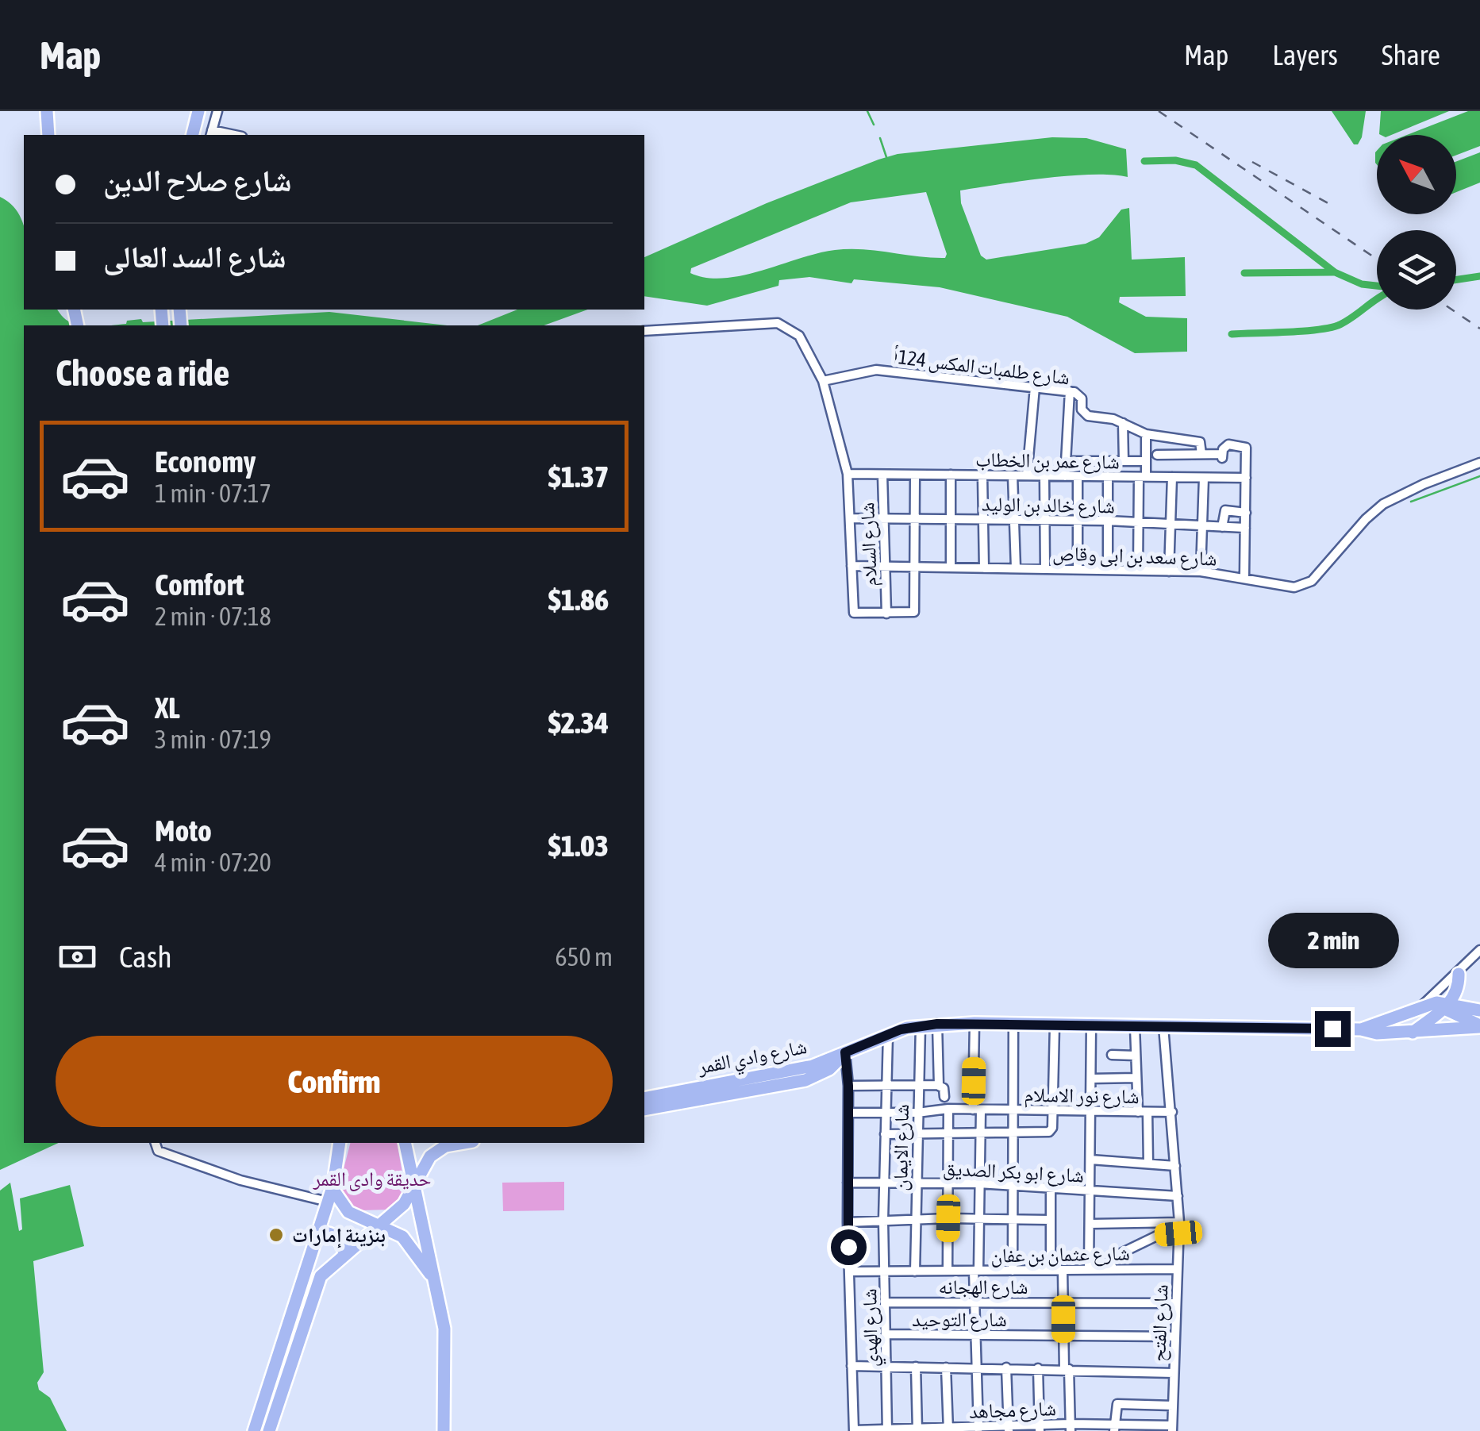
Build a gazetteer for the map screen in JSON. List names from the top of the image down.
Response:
{
  "streets": {
    "main road": ["شارع وادي القمر"],
    "street": [
      "شارع طلمبات المكس 124أ",
      "شارع عمر بن الخطاب",
      "شارع خالد بن الوليد",
      "شارع السلام",
      "شارع سعد بن ابى وقاص",
      "شارع نور الاسلام",
      "شارع الايمان",
      "شارع ابو بكر الصديق",
      "شارع عثمان بن عفان",
      "شارع الهجانه",
      "شارع التوحيد",
      "شارع الفتح",
      "شارع الهدي",
      "شارع مجاهد"
    ]
  },
  "crossings": [
    ["شارع عمر بن الخطاب", "شارع السلام"],
    ["شارع خالد بن الوليد", "شارع السلام"],
    ["شارع السلام", "شارع سعد بن ابى وقاص"],
    ["شارع نور الاسلام", "شارع الايمان"],
    ["شارع نور الاسلام", "شارع الفتح"],
    ["شارع نور الاسلام", "شارع الهدي"],
    ["شارع الايمان", "شارع ابو بكر الصديق"],
    ["شارع الايمان", "شارع عثمان بن عفان"],
    ["شارع ابو بكر الصديق", "شارع الفتح"],
    ["شارع ابو بكر الصديق", "شارع الهدي"],
    ["شارع عثمان بن عفان", "شارع الفتح"],
    ["شارع عثمان بن عفان", "شارع الهدي"],
    ["شارع الهجانه", "شارع الفتح"],
    ["شارع الهجانه", "شارع الهدي"],
    ["شارع التوحيد", "شارع الفتح"],
    ["شارع التوحيد", "شارع الهدي"],
    ["شارع الفتح", "شارع مجاهد"],
    ["شارع الهدي", "شارع مجاهد"]
  ],
  "parks": ["حديقة وادى القمر"],
  "places": ["بنزينة إمارات"],
  "north": "top left",
  "page": {
    "header": "Map",
    "nav": ["Map", "Layers", "Share"],
    "banner": ["شارع صلاح الدين", "شارع السد العالى"],
    "heading": "Choose a ride",
    "list": [
      {
        "name": "Economy",
        "note": "1 min · 07:17",
        "value": "$1.37"
      },
      {
        "name": "Comfort",
        "note": "2 min · 07:18",
        "value": "$1.86"
      },
      {
        "name": "XL",
        "note": "3 min · 07:19",
        "value": "$2.34"
      },
      {
        "name": "Moto",
        "note": "4 min · 07:20",
        "value": "$1.03"
      }
    ],
    "bubble": "2 min",
    "pay": ["Cash", "650 m"],
    "buttons": "Confirm"
  }
}
